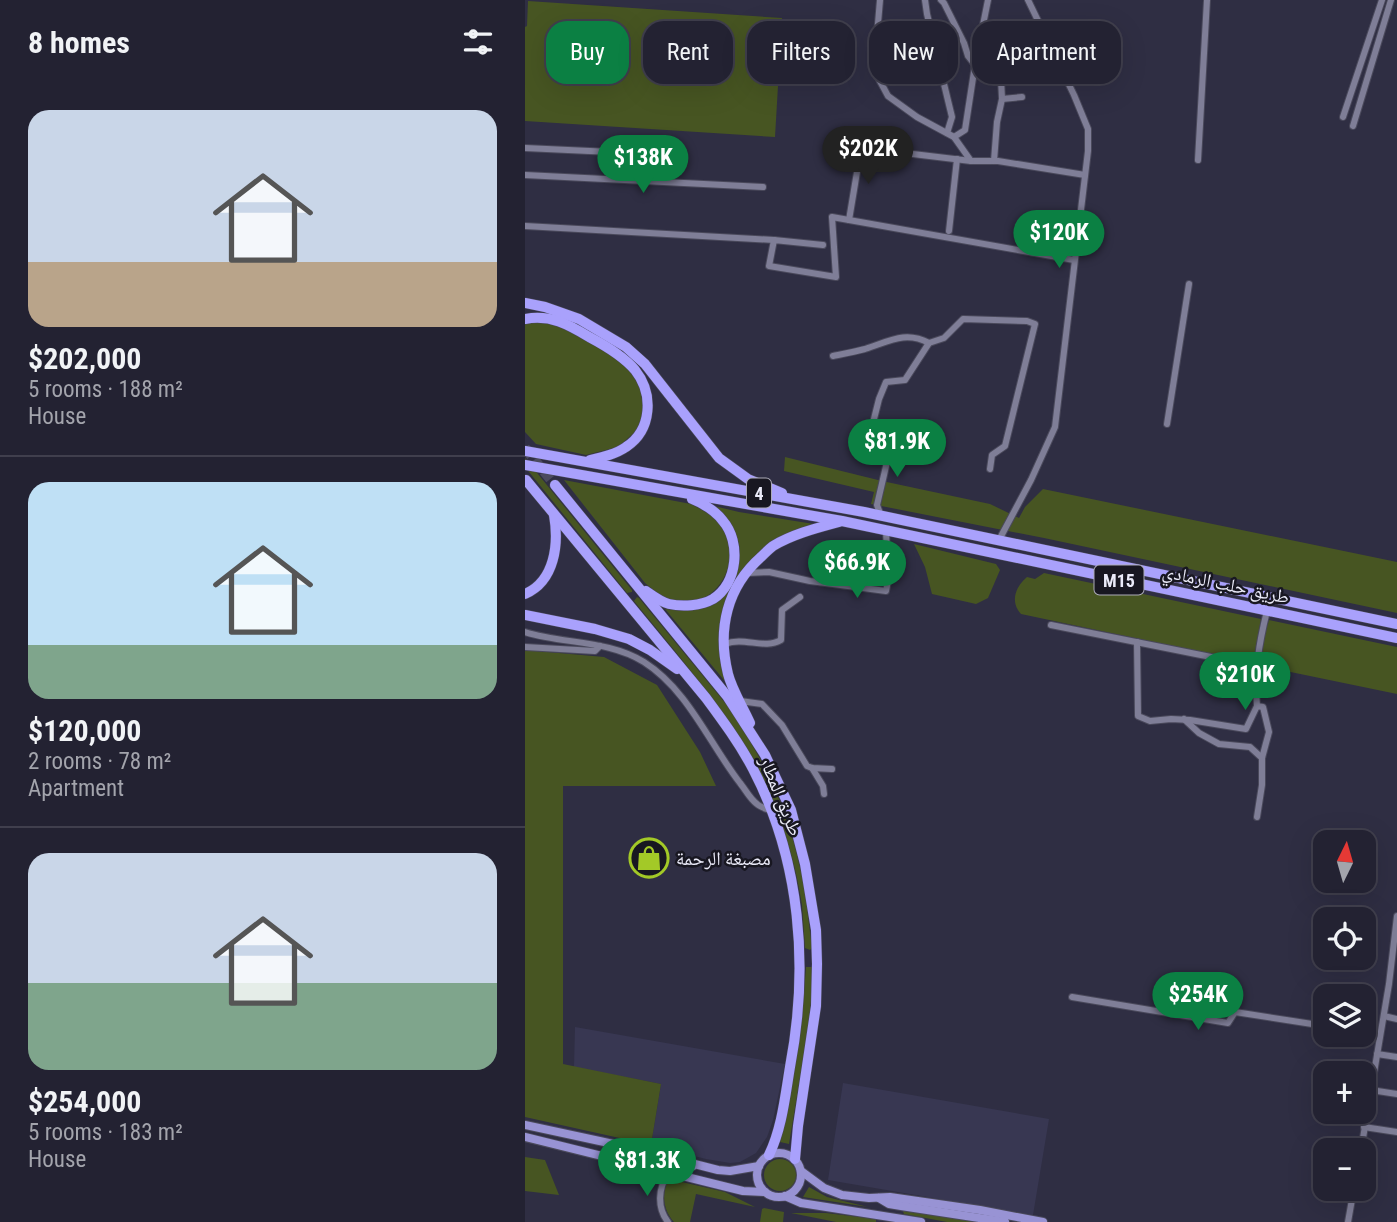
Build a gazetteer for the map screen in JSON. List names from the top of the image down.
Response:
{
  "streets": {
    "highway": [
      "4",
      "M15",
      "طريق حلب الرمادي",
      "طريق المطار"
    ]
  },
  "crossings": [
    ["4", "طريق حلب الرمادي"]
  ],
  "places": {
    "shop": ["مصبغة الرحمة"]
  },
  "north": "top",
  "page": {
    "heading": "8 homes",
    "chip": [
      "Buy",
      "Rent",
      "Filters",
      "New",
      "Apartment"
    ],
    "list": [
      {
        "name": "$202,000",
        "note": "5 rooms · 188 m² · House"
      },
      {
        "name": "$120,000",
        "note": "2 rooms · 78 m² · Apartment"
      },
      {
        "name": "$254,000",
        "note": "5 rooms · 183 m² · House"
      }
    ],
    "price": [
      "$202K",
      "$138K",
      "$120K",
      "$81.9K",
      "$66.9K",
      "$210K",
      "$254K",
      "$81.3K"
    ],
    "map_buttons": ["+", "−"]
  }
}
